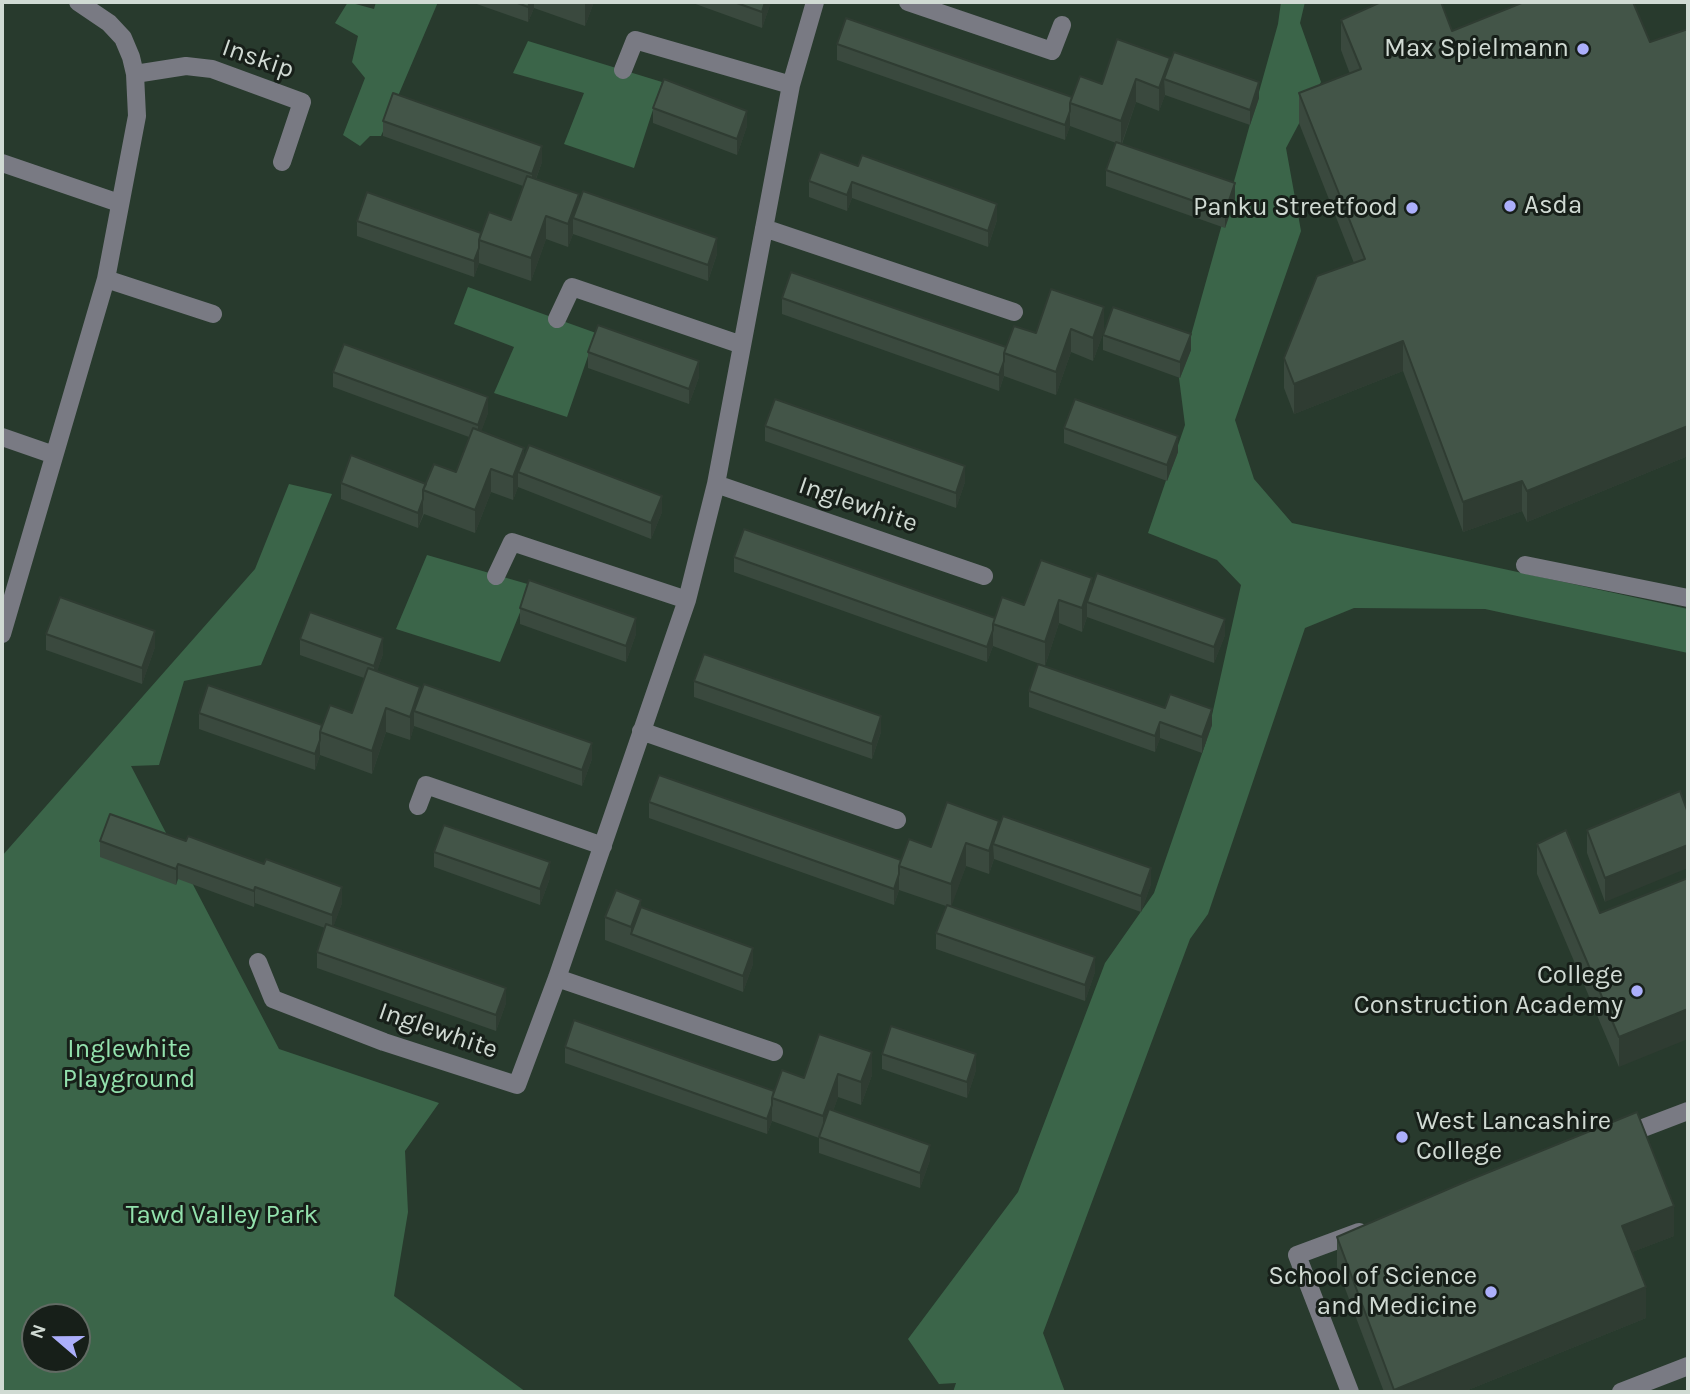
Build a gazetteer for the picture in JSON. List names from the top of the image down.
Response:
{
  "streets": {
    "street": ["Inskip", "Inglewhite"]
  },
  "parks": ["Inglewhite Playground", "Tawd Valley Park"],
  "places": [
    "Max Spielmann",
    "Asda",
    "Panku Streetfood",
    "College Construction Academy",
    "West Lancashire College",
    "School of Science and Medicine"
  ],
  "north": "left"
}
